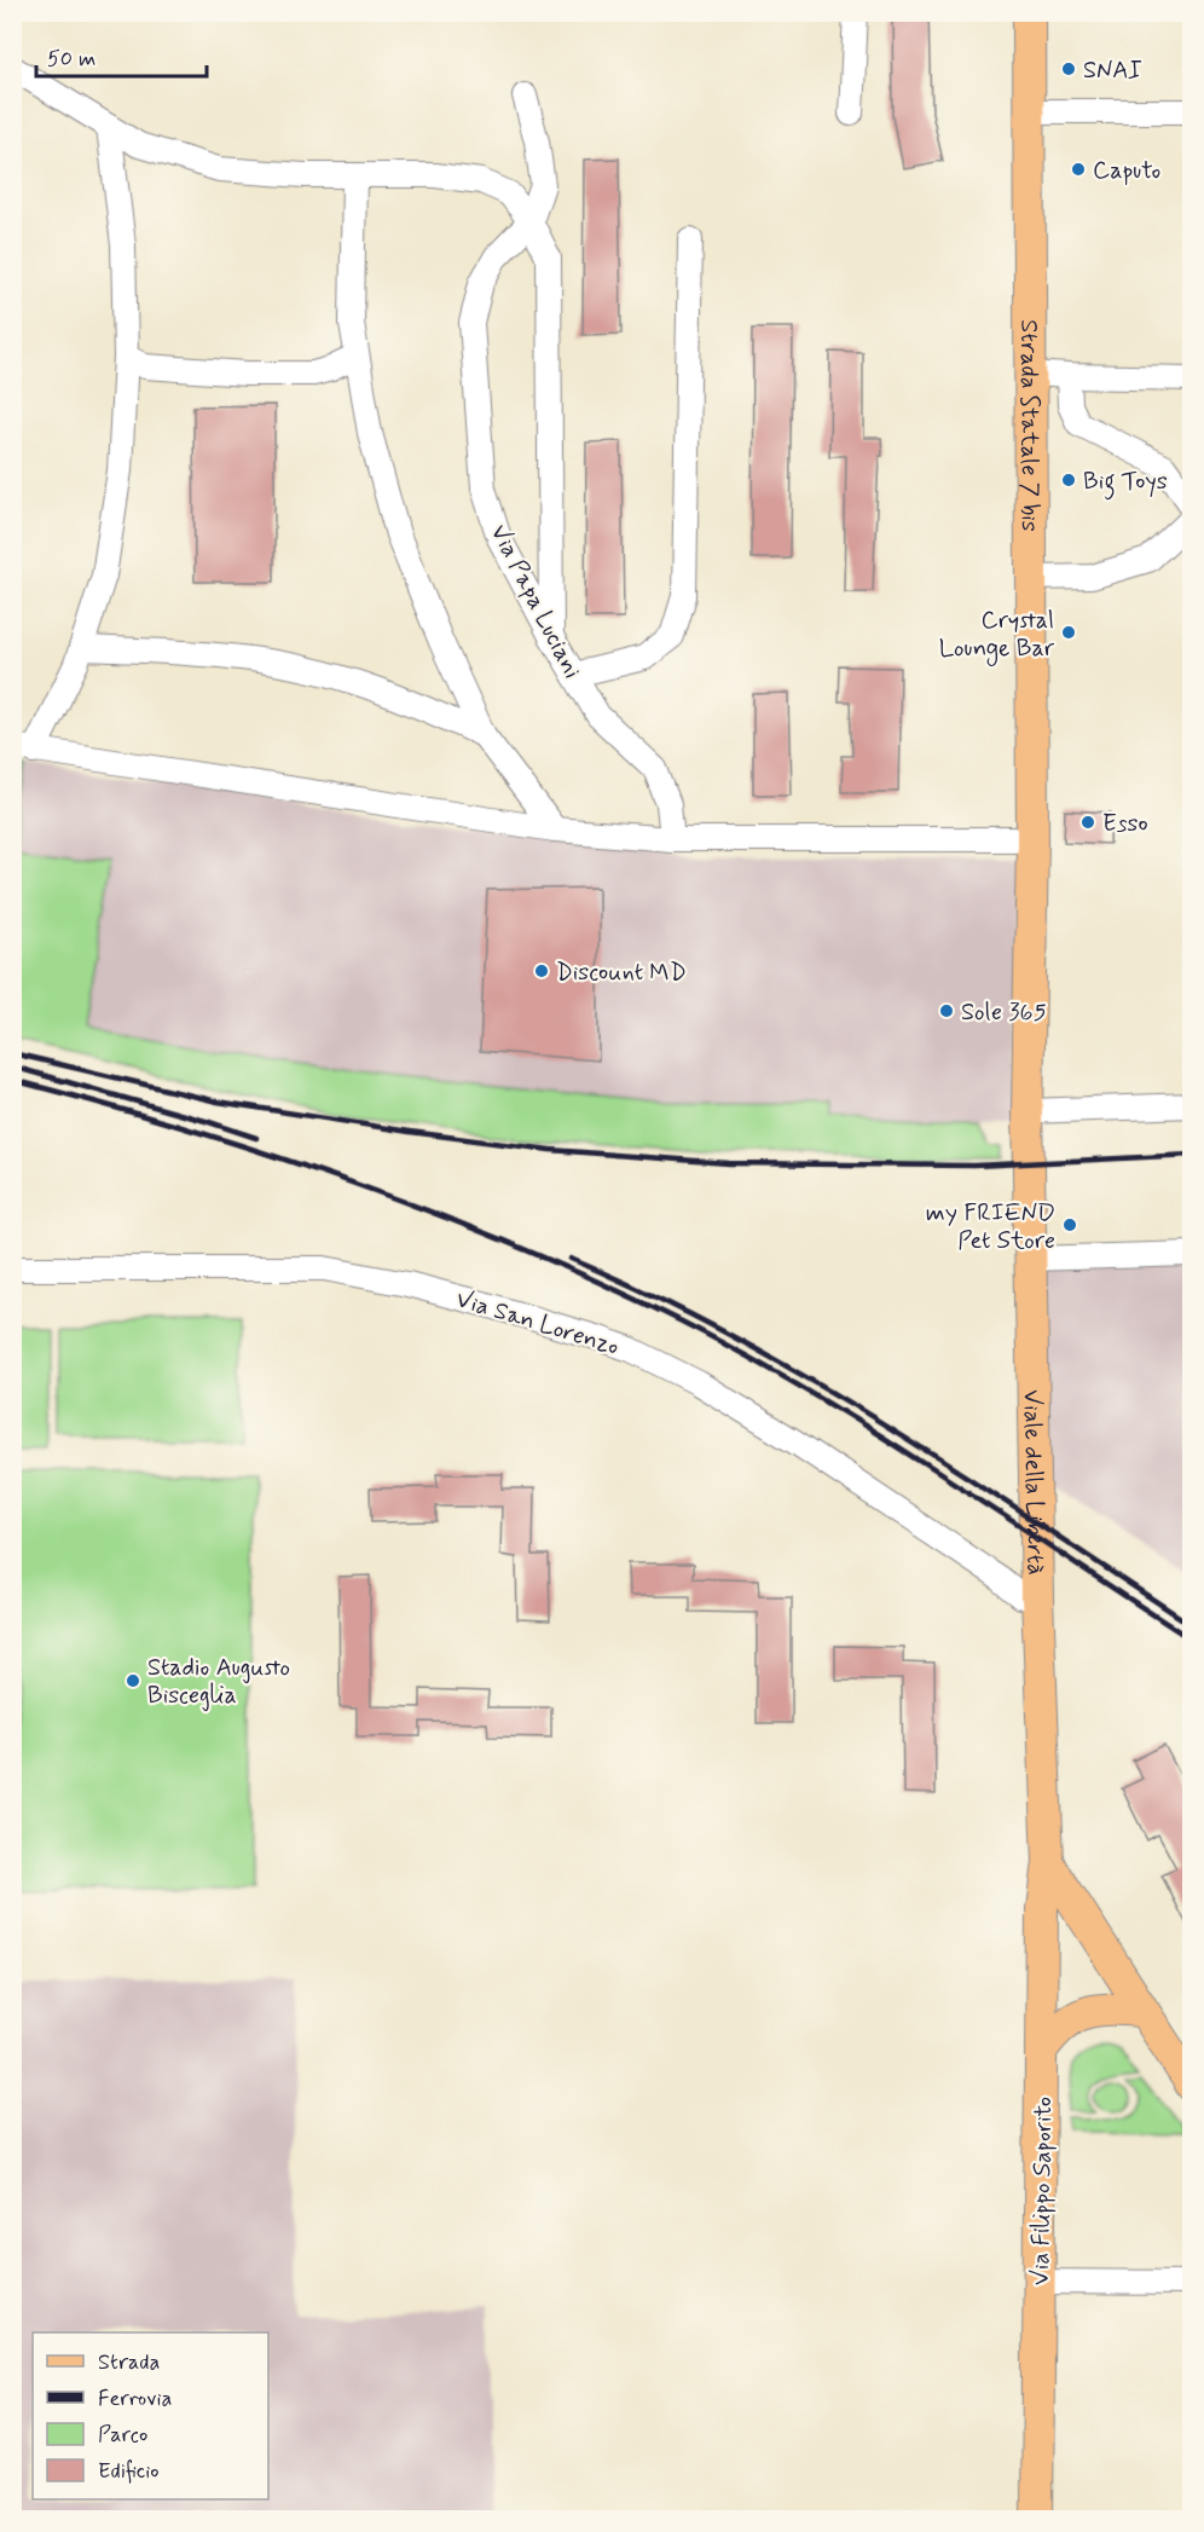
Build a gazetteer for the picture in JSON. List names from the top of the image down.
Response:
{
  "streets": {
    "main road": ["Strada Statale 7 bis", "Viale della Libertà", "Via Filippo Saporito"],
    "street": ["Via Papa Luciani", "Via San Lorenzo"]
  },
  "crossings": [
    ["Strada Statale 7 bis", "Viale della Libertà"],
    ["Via San Lorenzo", "Viale della Libertà"],
    ["Viale della Libertà", "Via Filippo Saporito"]
  ],
  "places": [
    "SNAI",
    "Caputo",
    "Big Toys",
    "Crystal Lounge Bar",
    "Esso",
    "Discount MD",
    "Sole 365",
    "my FRIEND Pet Store",
    "Stadio Augusto Bisceglia"
  ],
  "legend": [
    "Strada",
    "Ferrovia",
    "Parco",
    "Edificio"
  ],
  "scale_bar": "50 m"
}
